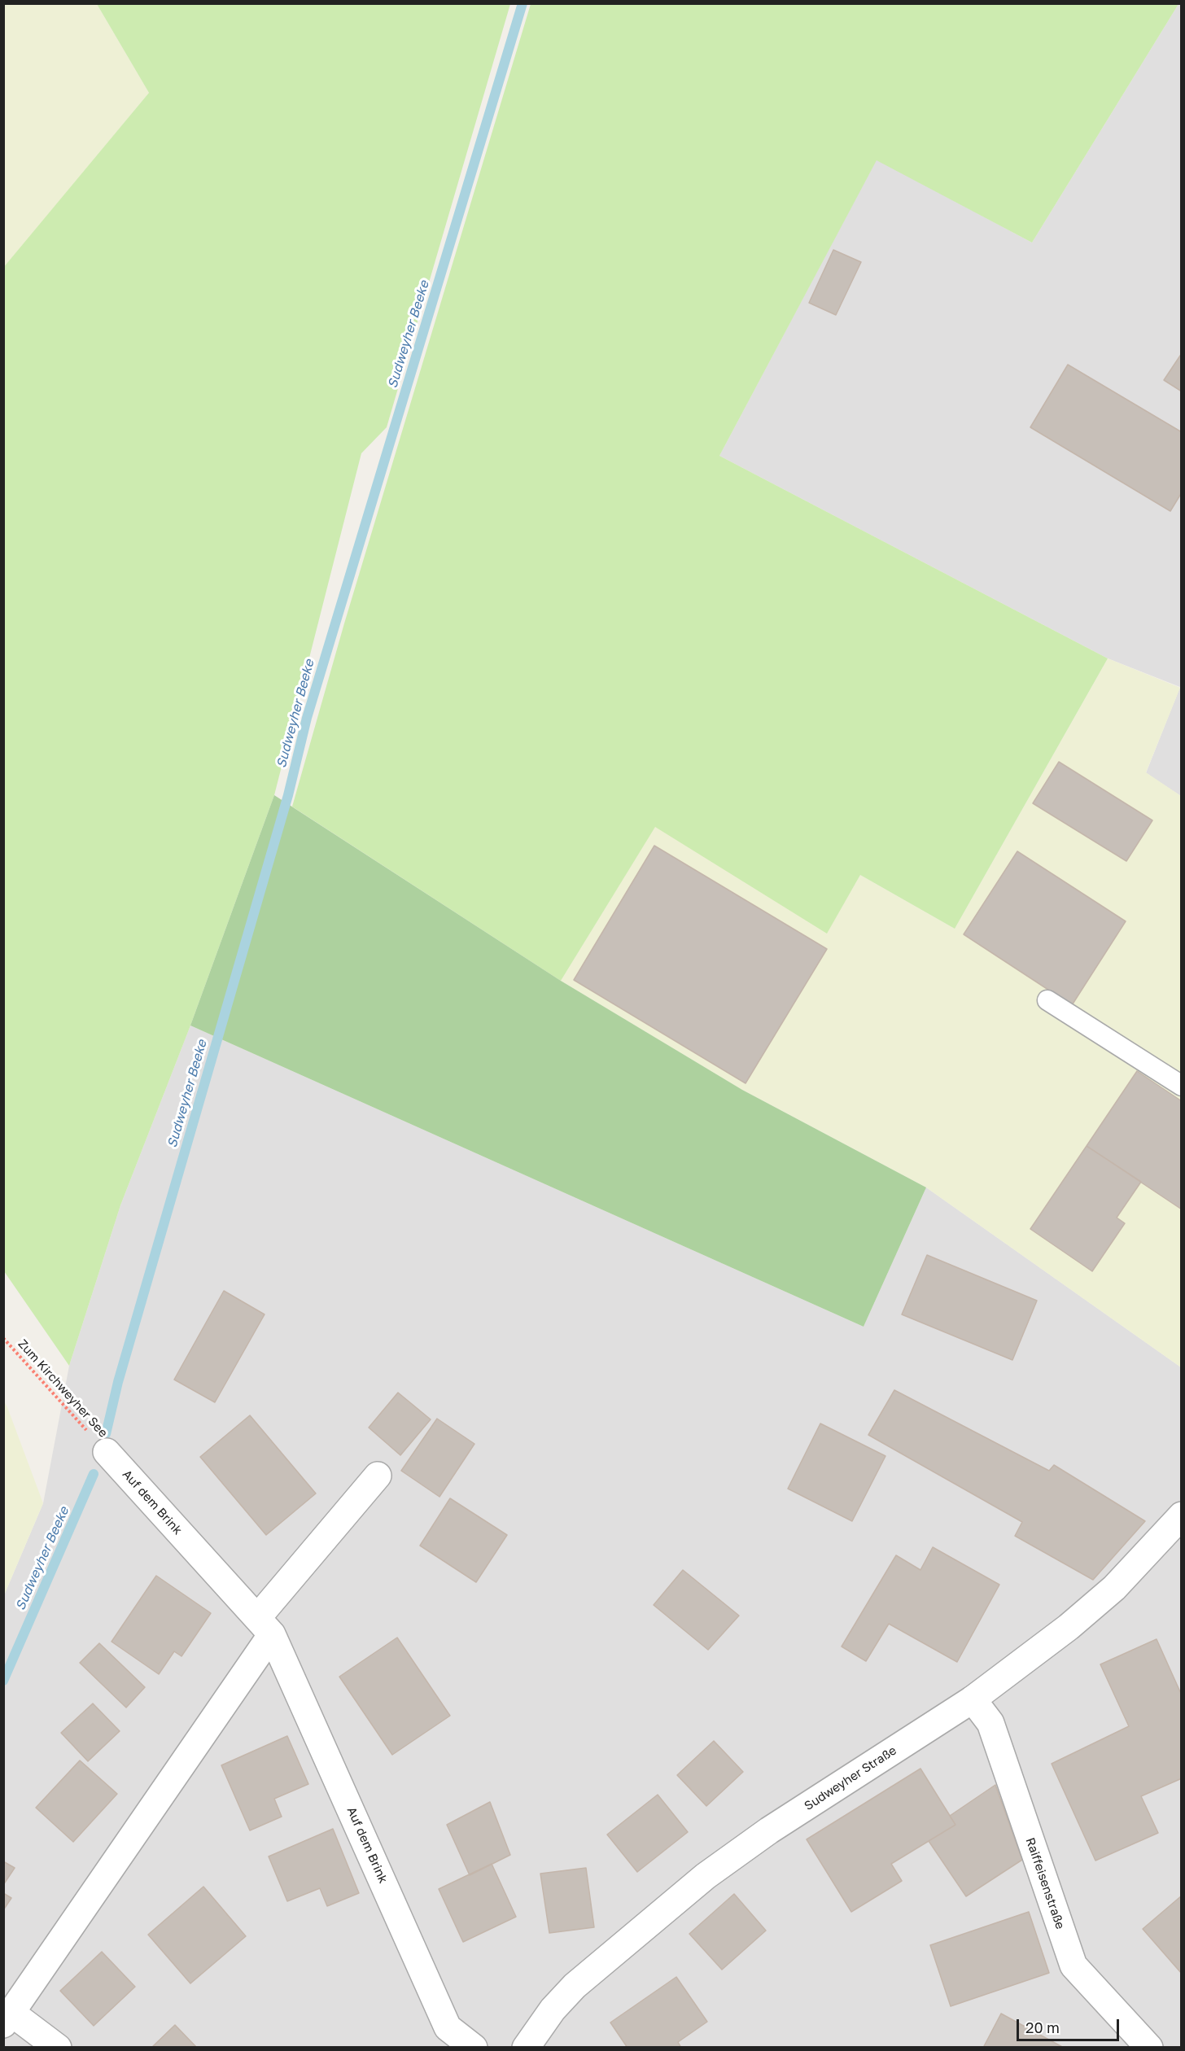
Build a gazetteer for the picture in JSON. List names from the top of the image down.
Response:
{
  "streets": {
    "street": ["Auf dem Brink", "Sudweyher Straße", "Raiffeisenstraße"],
    "path": ["Zum Kirchweyher See"]
  },
  "crossings": [
    ["Zum Kirchweyher See", "Auf dem Brink"],
    ["Sudweyher Straße", "Raiffeisenstraße"]
  ],
  "water": ["Sudweyher Beeke"],
  "scale_bar": "20 m"
}
